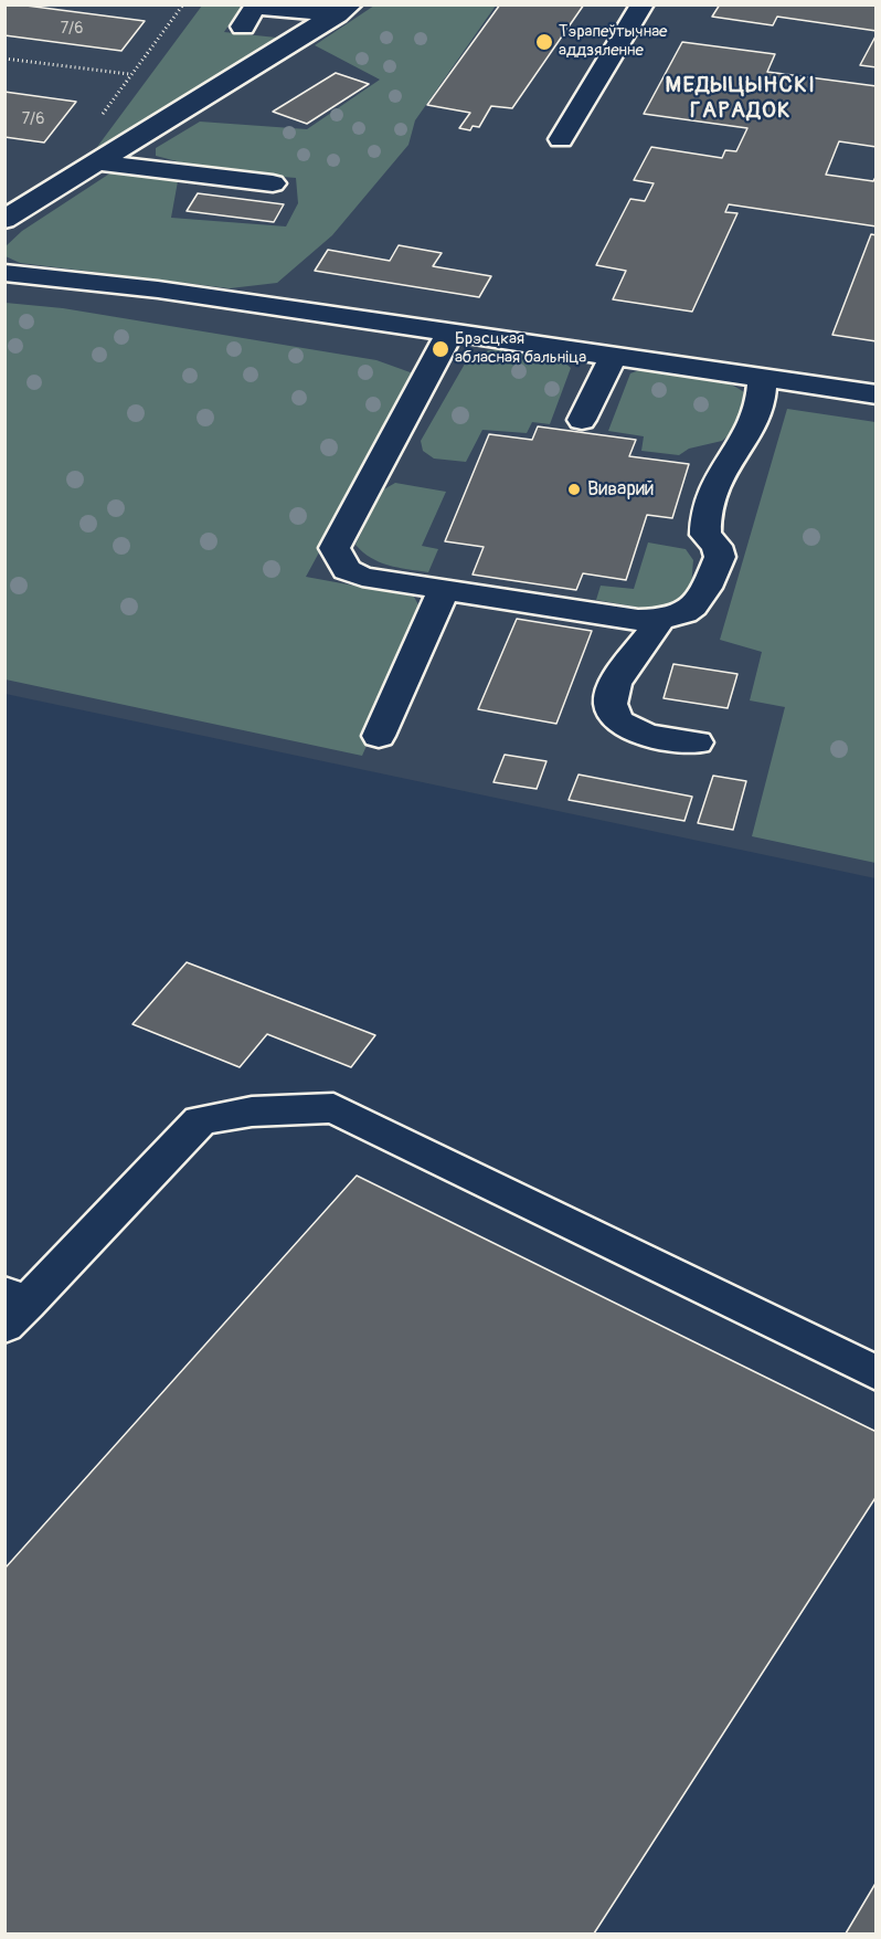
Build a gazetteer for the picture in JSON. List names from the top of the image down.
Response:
{
  "districts": ["МЕДЫЦЫНСКІ ГАРАДОК"],
  "places": ["Тэрапеўтычнае аддзяленне", "Брэсцкая абласная бальніца", "Виварий"],
  "house_numbers": ["7/6", "7/6"]
}
